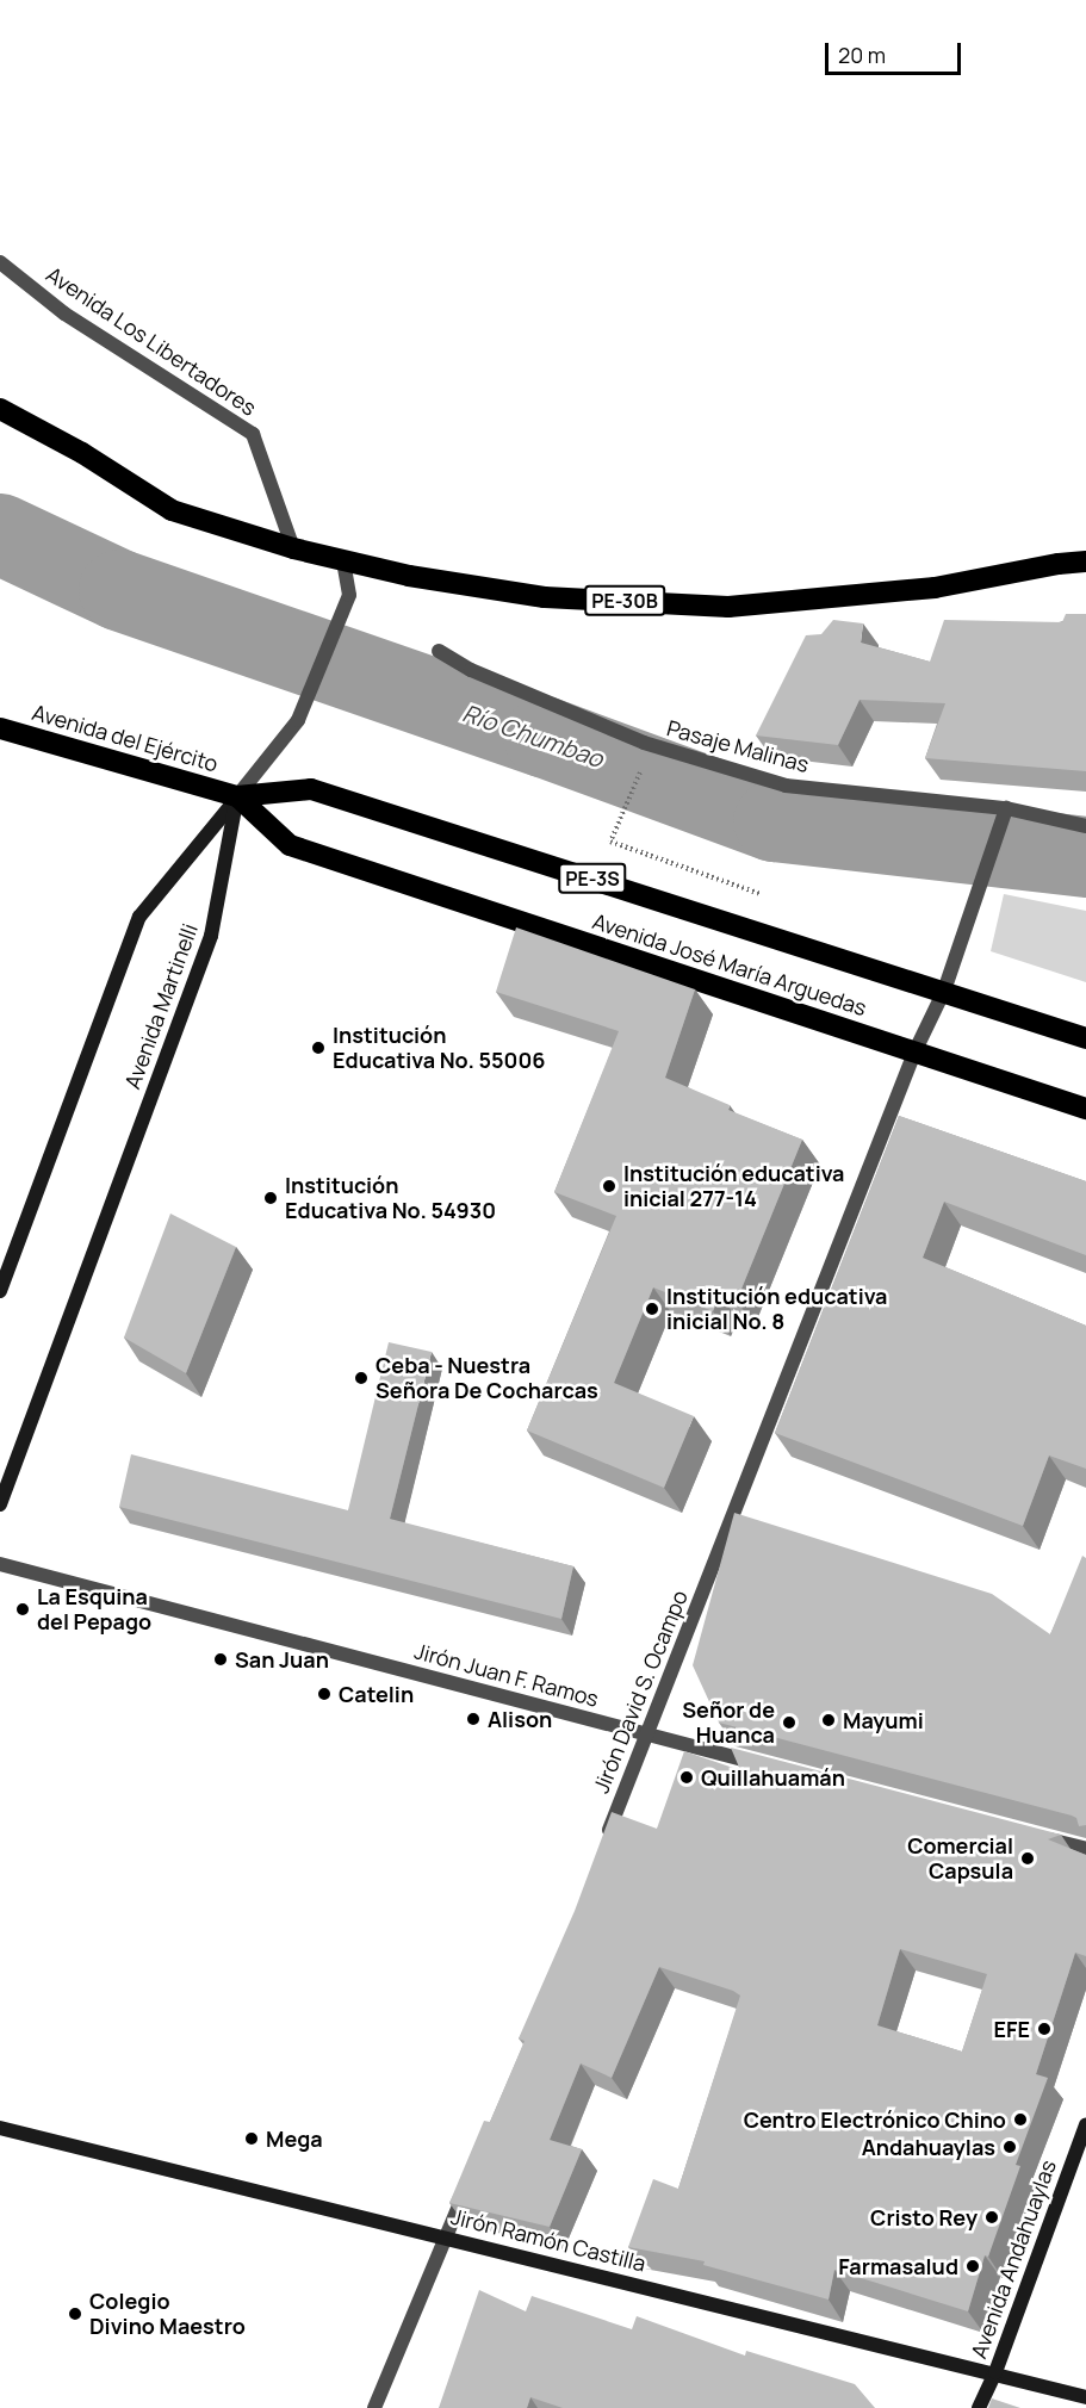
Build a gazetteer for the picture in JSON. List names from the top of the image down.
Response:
{
  "streets": {
    "highway": [
      "PE-30B",
      "Avenida del Ejército",
      "PE-3S",
      "Avenida José María Arguedas"
    ],
    "street": [
      "Avenida Los Libertadores",
      "Pasaje Malinas",
      "Avenida Martinelli",
      "Jirón Juan F. Ramos",
      "Jirón David S. Ocampo",
      "Jirón Ramón Castilla",
      "Avenida Andahuaylas"
    ]
  },
  "crossings": [
    ["Avenida Los Libertadores", "PE-30B"],
    ["Avenida del Ejército", "Avenida José María Arguedas"],
    ["Avenida del Ejército", "Avenida Martinelli"],
    ["Pasaje Malinas", "Jirón David S. Ocampo"],
    ["Avenida José María Arguedas", "Avenida Martinelli"],
    ["Avenida José María Arguedas", "Jirón David S. Ocampo"],
    ["Jirón Juan F. Ramos", "Jirón David S. Ocampo"],
    ["Jirón Ramón Castilla", "Avenida Andahuaylas"]
  ],
  "water": ["Río Chumbao"],
  "places": [
    "Institución Educativa No. 55006",
    "Institución educativa inicial 277-14",
    "Institución Educativa No. 54930",
    "Institución educativa inicial No. 8",
    "Ceba - Nuestra Señora De Cocharcas",
    "La Esquina del Pepago",
    "San Juan",
    "Catelin",
    "Alison",
    "Mayumi",
    "Señor de Huanca",
    "Quillahuamán",
    "Comercial Capsula",
    "EFE",
    "Centro Electrónico Chino",
    "Mega",
    "Andahuaylas",
    "Cristo Rey",
    "Farmasalud",
    "Colegio Divino Maestro"
  ],
  "scale_bar": "20 m"
}
